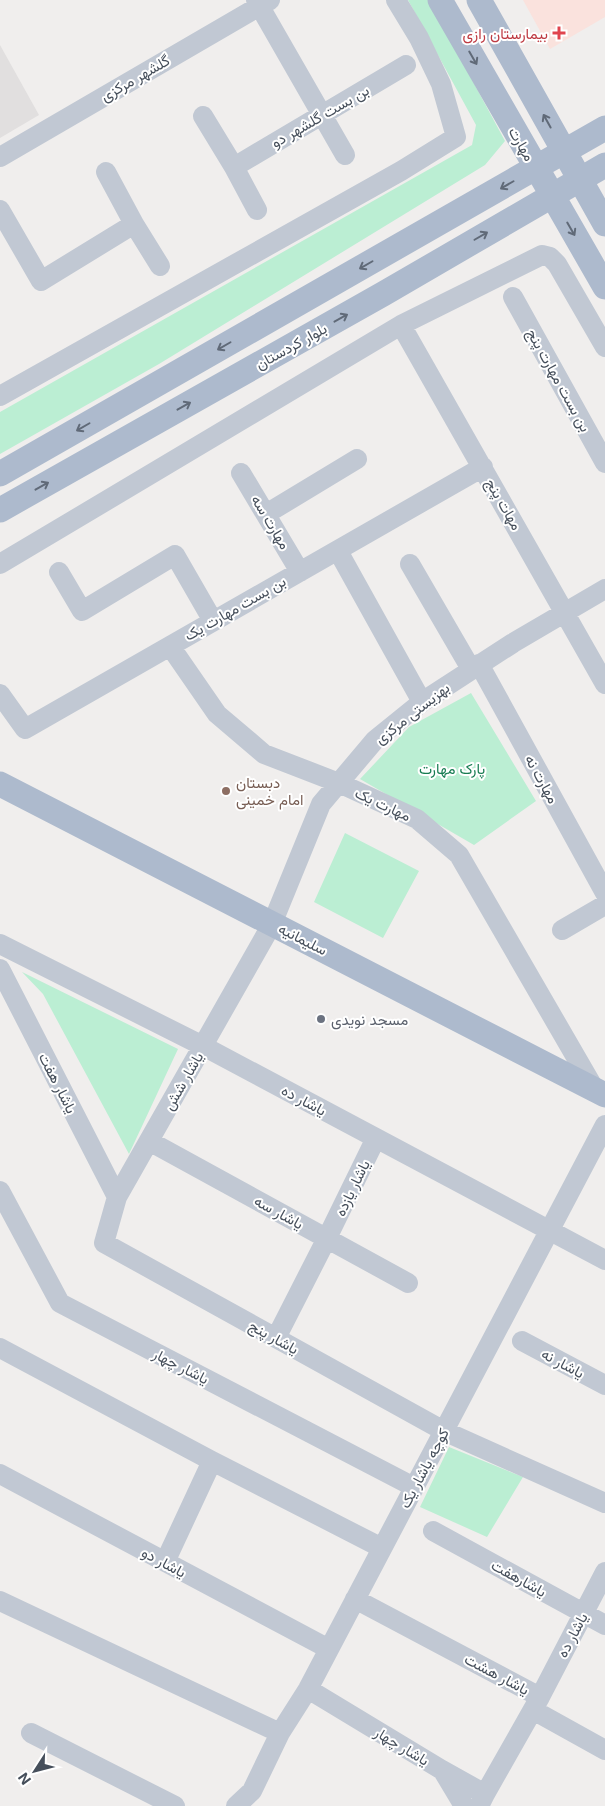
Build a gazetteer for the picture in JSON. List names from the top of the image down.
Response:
{
  "streets": {
    "main road": ["مهارت", "بلوار کردستان", "سلیمانیه"],
    "street": [
      "گلشهر مرکزی",
      "بن بست گلشهر دو",
      "بن بست مهارت پنج",
      "مهات پنج",
      "مهارت سه",
      "بن بست مهارت یک",
      "بهزیستی مرکزی",
      "مهارت نه",
      "مهارت یک",
      "یاشار شش",
      "یاشار هفت",
      "یاشار ده",
      "یاشار یازده",
      "یاشار سه",
      "یاشار پنج",
      "یاشار نه",
      "یاشار چهار",
      "کوچه یاشار یک",
      "یاشار دو",
      "یاشارهفت",
      "یاشار هشت"
    ]
  },
  "crossings": [
    ["مهارت", "بلوار کردستان"],
    ["مهات پنج", "بن بست مهارت یک"],
    ["مهات پنج", "بهزیستی مرکزی"],
    ["مهارت سه", "بن بست مهارت یک"],
    ["بن بست مهارت یک", "مهارت یک"],
    ["بهزیستی مرکزی", "مهارت نه"],
    ["بهزیستی مرکزی", "مهارت یک"],
    ["بهزیستی مرکزی", "سلیمانیه"],
    ["بهزیستی مرکزی", "یاشار شش"],
    ["مهارت یک", "سلیمانیه"],
    ["سلیمانیه", "یاشار شش"],
    ["یاشار شش", "یاشار هفت"],
    ["یاشار شش", "یاشار ده"],
    ["یاشار شش", "یاشار سه"],
    ["یاشار شش", "یاشار پنج"],
    ["یاشار ده", "یاشار یازده"],
    ["یاشار ده", "کوچه یاشار یک"],
    ["یاشار ده", "یاشارهفت"],
    ["یاشار ده", "یاشار هشت"],
    ["یاشار یازده", "یاشار سه"],
    ["یاشار یازده", "یاشار پنج"],
    ["یاشار پنج", "کوچه یاشار یک"],
    ["یاشار چهار", "کوچه یاشار یک"],
    ["یاشار چهار", "یاشار هشت"],
    ["کوچه یاشار یک", "یاشار دو"],
    ["کوچه یاشار یک", "یاشار هشت"]
  ],
  "parks": ["پارک مهارت"],
  "places": {
    "health": ["بیمارستان رازی"],
    "other": ["دبستان امام خمینی", "مسجد نویدی"]
  },
  "north": "bottom left"
}
